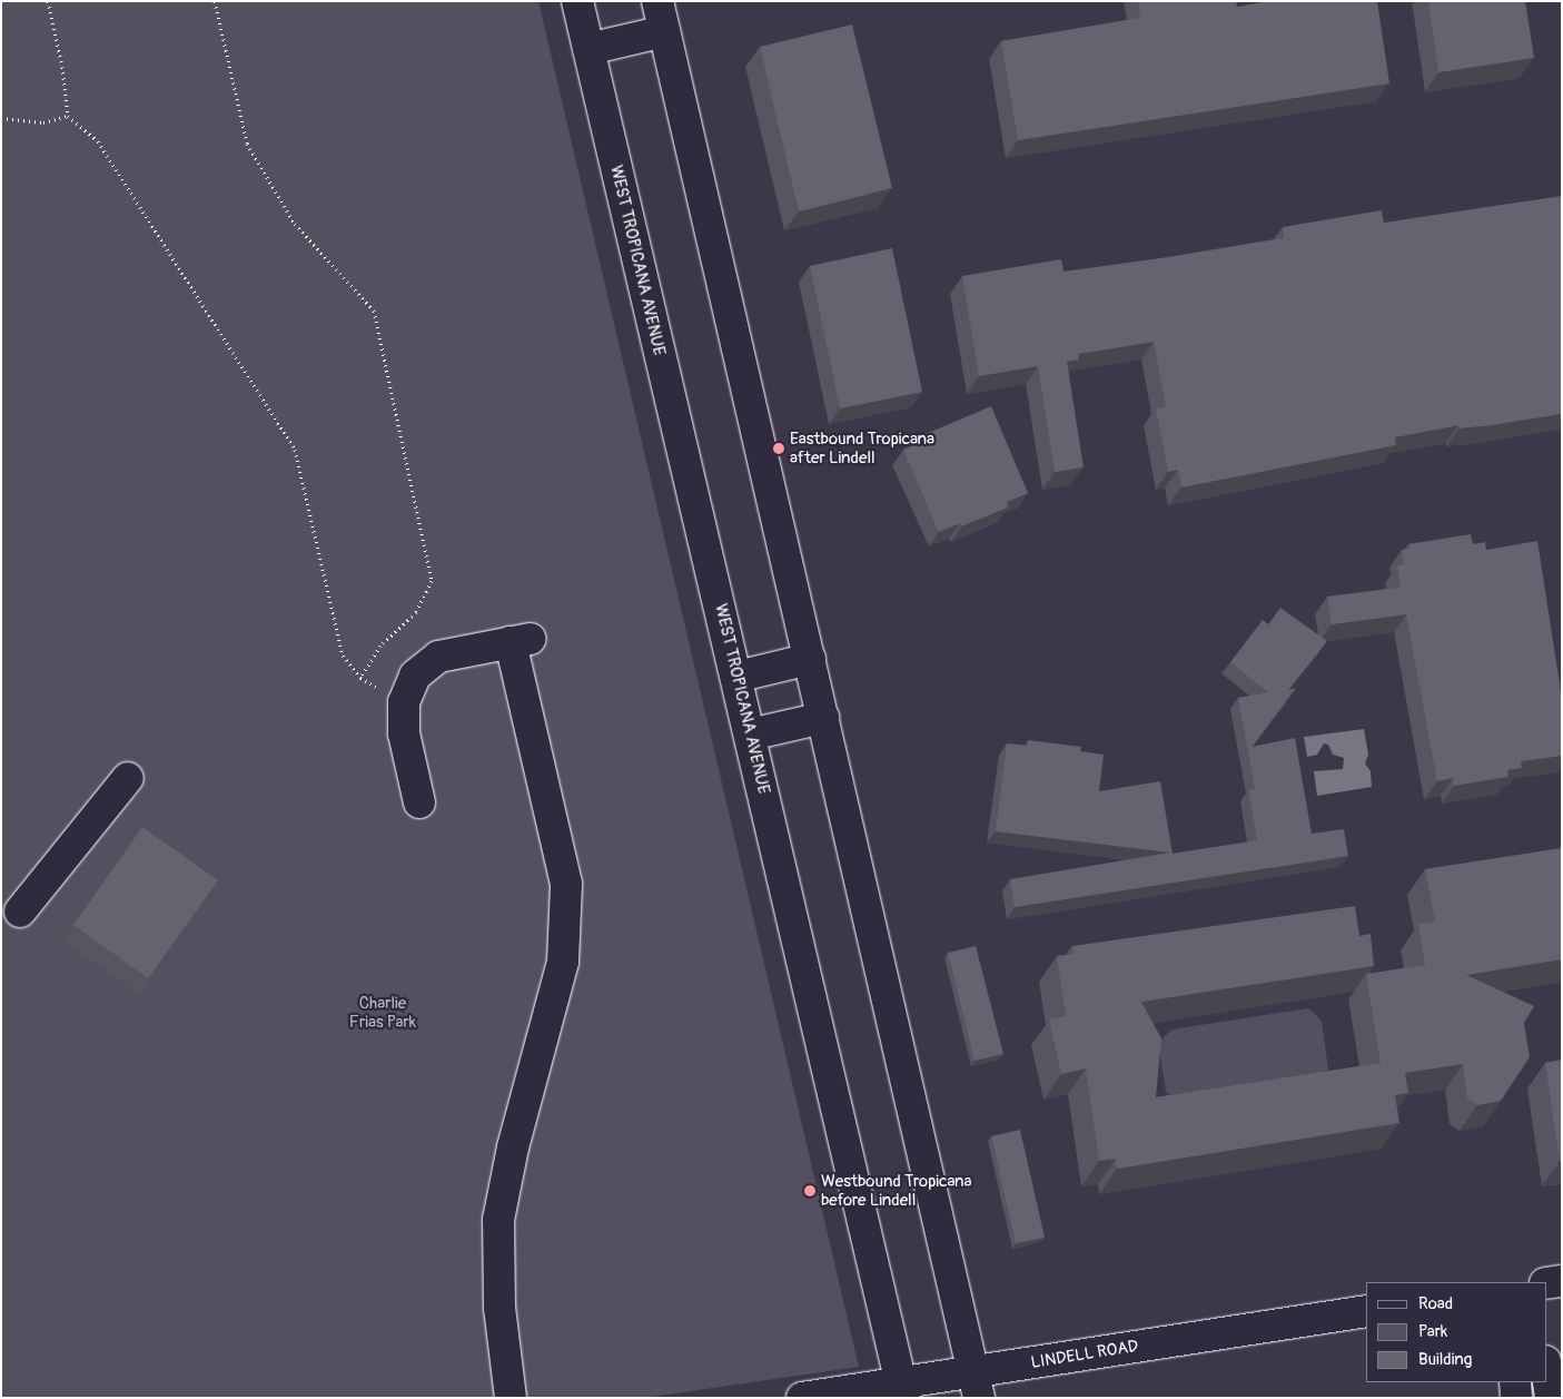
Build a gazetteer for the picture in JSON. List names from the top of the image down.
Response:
{
  "streets": {
    "main road": ["WEST TROPICANA AVENUE", "LINDELL ROAD"]
  },
  "crossings": [
    ["WEST TROPICANA AVENUE", "LINDELL ROAD"]
  ],
  "parks": ["Charlie Frias Park"],
  "places": ["Eastbound Tropicana after Lindell", "Westbound Tropicana before Lindell"],
  "legend": ["Road", "Park", "Building"]
}
